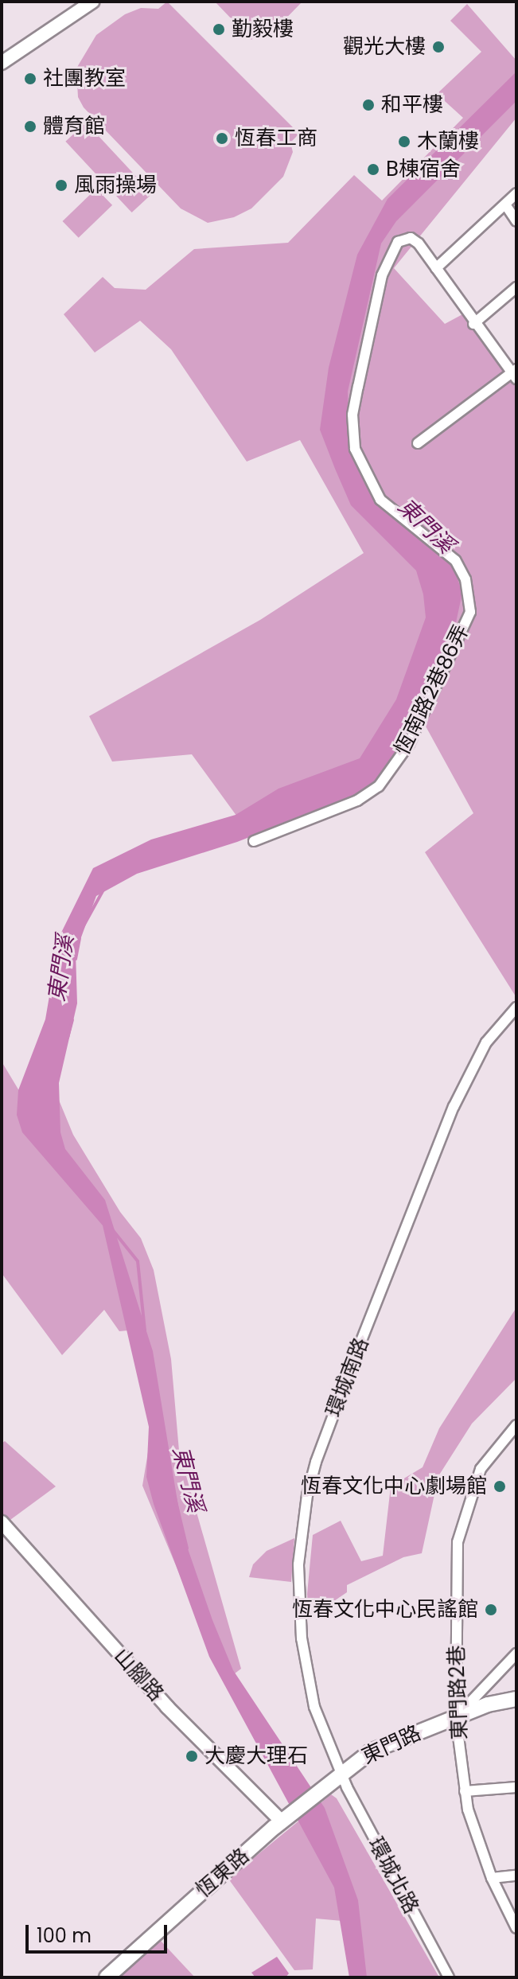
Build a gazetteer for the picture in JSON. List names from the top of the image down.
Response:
{
  "streets": {
    "main road": ["東門路", "恆東路"],
    "street": [
      "恆南路2巷86弄",
      "環城南路",
      "山腳路",
      "東門路2巷",
      "環城北路"
    ]
  },
  "crossings": [
    ["環城南路", "東門路"],
    ["環城南路", "環城北路"],
    ["山腳路", "東門路"],
    ["山腳路", "恆東路"],
    ["東門路2巷", "東門路"],
    ["東門路", "恆東路"],
    ["東門路", "環城北路"]
  ],
  "water": ["東門溪"],
  "places": [
    "勤毅樓",
    "觀光大樓",
    "社團教室",
    "和平樓",
    "體育館",
    "恆春工商",
    "木蘭樓",
    "B棟宿舍",
    "風雨操場",
    "恆春文化中心劇場館",
    "恆春文化中心民謠館",
    "大慶大理石"
  ],
  "scale_bar": "100 m"
}
